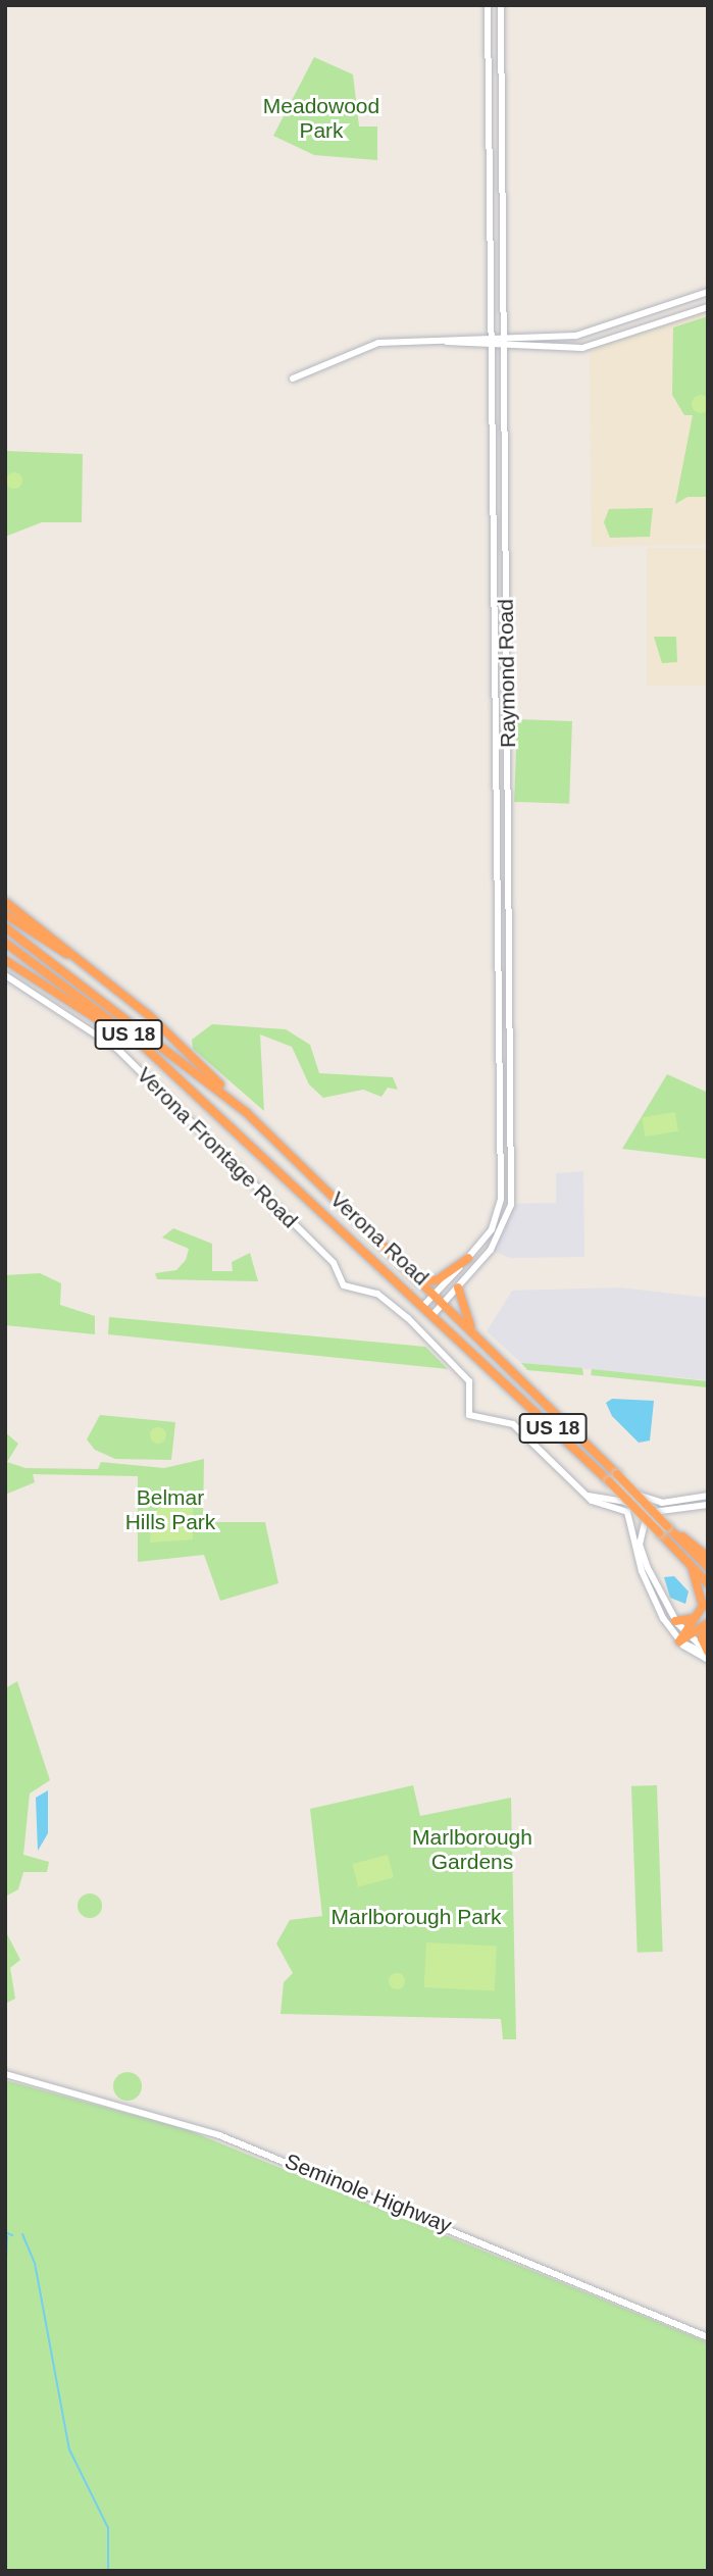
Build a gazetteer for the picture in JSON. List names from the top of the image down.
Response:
{
  "streets": {
    "highway": ["US 18", "Verona Road"],
    "main road": ["Raymond Road", "Verona Frontage Road", "Seminole Highway"]
  },
  "crossings": [
    ["Raymond Road", "Verona Road"]
  ],
  "parks": [
    "Meadowood Park",
    "Belmar Hills Park",
    "Marlborough Gardens",
    "Marlborough Park"
  ]
}
